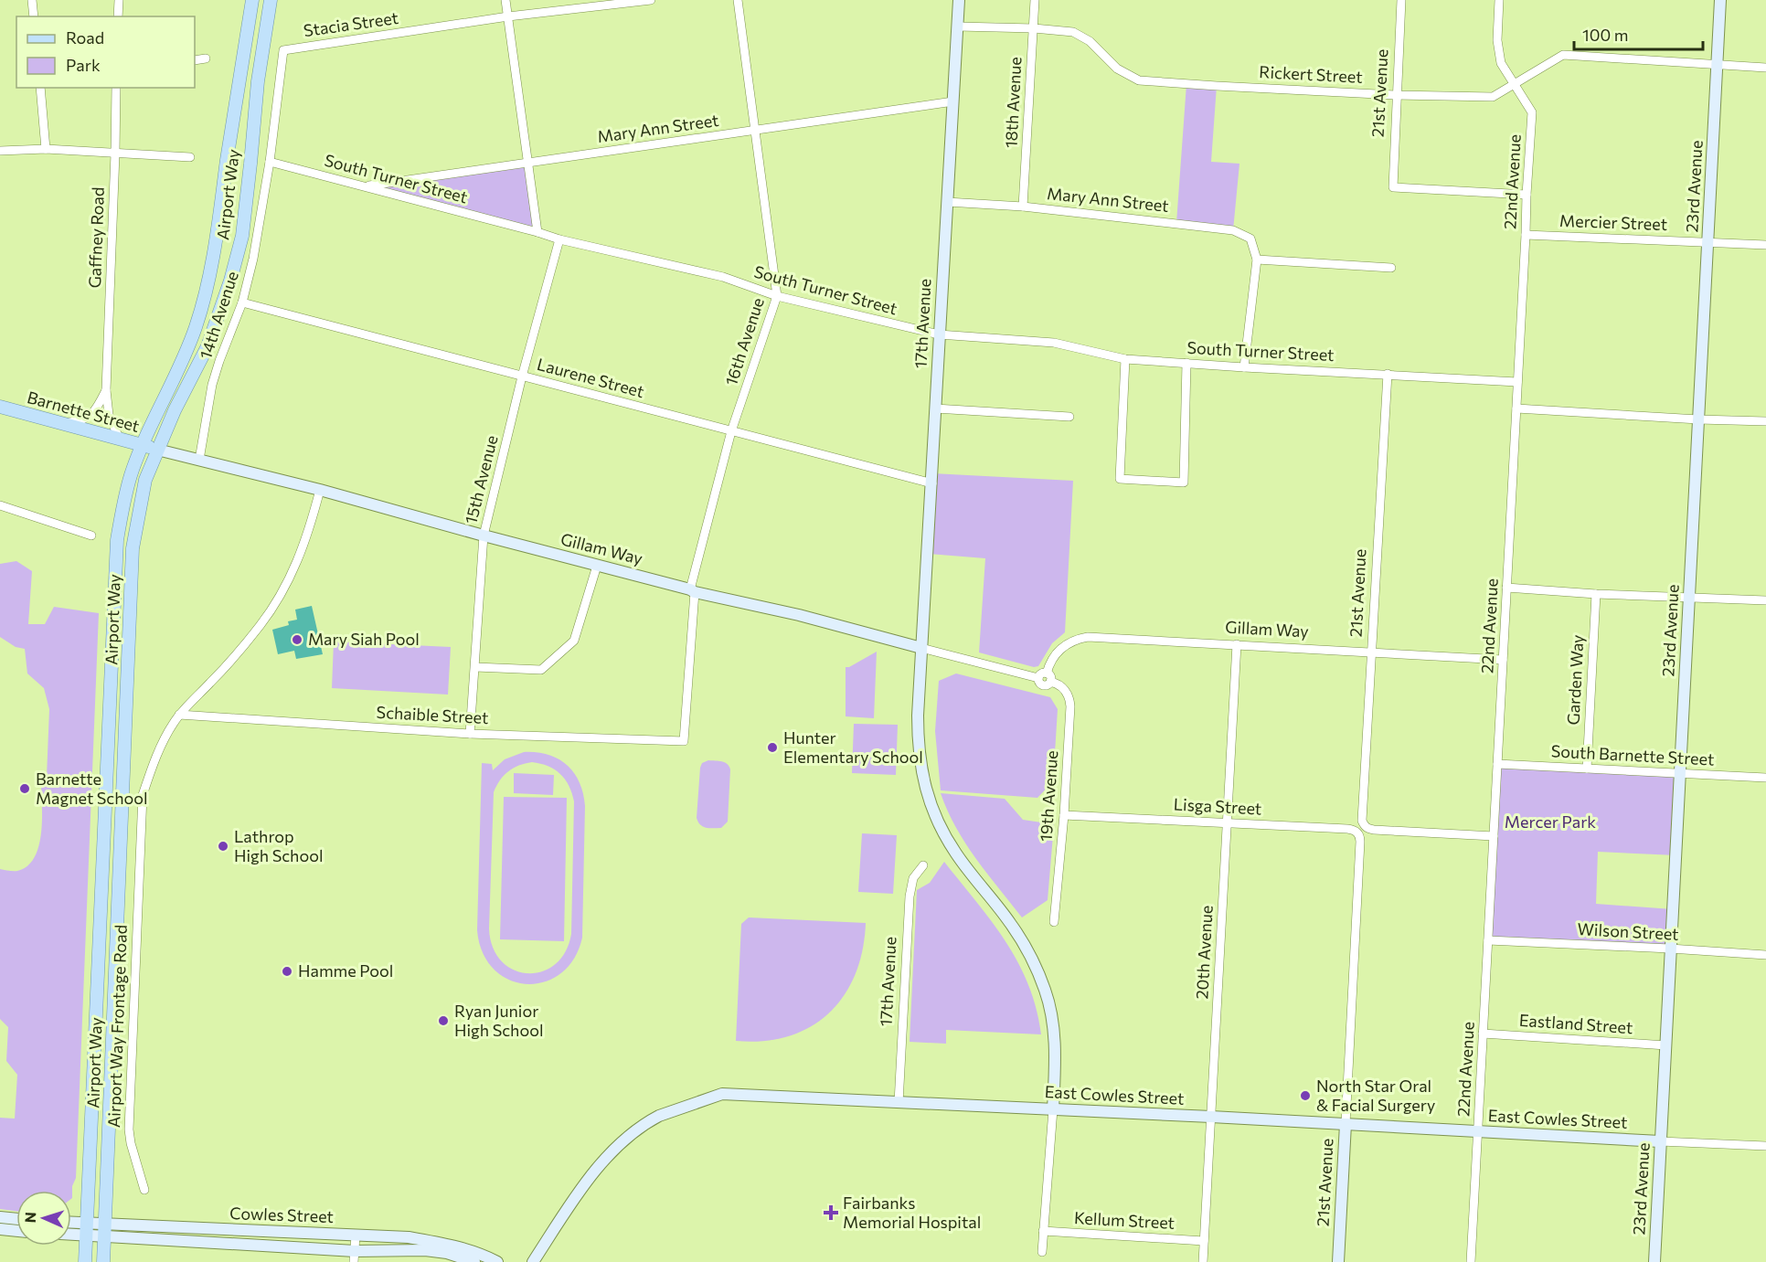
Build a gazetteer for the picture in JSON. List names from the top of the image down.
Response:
{
  "streets": {
    "main road": ["Airport Way", "Barnette Street"],
    "street": [
      "Stacia Street",
      "Rickert Street",
      "21st Avenue",
      "18th Avenue",
      "Mary Ann Street",
      "South Turner Street",
      "22nd Avenue",
      "23rd Avenue",
      "Mercier Street",
      "Gaffney Road",
      "14th Avenue",
      "17th Avenue",
      "16th Avenue",
      "Laurene Street",
      "15th Avenue",
      "Gillam Way",
      "Garden Way",
      "Schaible Street",
      "South Barnette Street",
      "19th Avenue",
      "Lisga Street",
      "Wilson Street",
      "20th Avenue",
      "Eastland Street",
      "Airport Way Frontage Road",
      "East Cowles Street",
      "Cowles Street",
      "Kellum Street"
    ]
  },
  "crossings": [
    ["Stacia Street", "14th Avenue"],
    ["Rickert Street", "21st Avenue"],
    ["Rickert Street", "18th Avenue"],
    ["Rickert Street", "22nd Avenue"],
    ["Rickert Street", "23rd Avenue"],
    ["Rickert Street", "17th Avenue"],
    ["21st Avenue", "South Turner Street"],
    ["21st Avenue", "22nd Avenue"],
    ["21st Avenue", "Gillam Way"],
    ["21st Avenue", "Lisga Street"],
    ["21st Avenue", "East Cowles Street"],
    ["18th Avenue", "Mary Ann Street"],
    ["Mary Ann Street", "South Turner Street"],
    ["Mary Ann Street", "17th Avenue"],
    ["Mary Ann Street", "16th Avenue"],
    ["South Turner Street", "22nd Avenue"],
    ["South Turner Street", "14th Avenue"],
    ["South Turner Street", "17th Avenue"],
    ["South Turner Street", "16th Avenue"],
    ["South Turner Street", "15th Avenue"],
    ["22nd Avenue", "Mercier Street"],
    ["22nd Avenue", "Gillam Way"],
    ["22nd Avenue", "South Barnette Street"],
    ["22nd Avenue", "Wilson Street"],
    ["22nd Avenue", "Eastland Street"],
    ["22nd Avenue", "East Cowles Street"],
    ["23rd Avenue", "Mercier Street"],
    ["23rd Avenue", "South Barnette Street"],
    ["23rd Avenue", "Wilson Street"],
    ["23rd Avenue", "Eastland Street"],
    ["23rd Avenue", "East Cowles Street"],
    ["Airport Way", "Barnette Street"],
    ["Airport Way", "Gillam Way"],
    ["Airport Way", "Cowles Street"],
    ["Gaffney Road", "Barnette Street"],
    ["14th Avenue", "Laurene Street"],
    ["14th Avenue", "Gillam Way"],
    ["17th Avenue", "Laurene Street"],
    ["17th Avenue", "Gillam Way"],
    ["17th Avenue", "East Cowles Street"],
    ["16th Avenue", "Laurene Street"],
    ["16th Avenue", "Gillam Way"],
    ["16th Avenue", "Schaible Street"],
    ["Laurene Street", "15th Avenue"],
    ["Barnette Street", "Gillam Way"],
    ["15th Avenue", "Gillam Way"],
    ["15th Avenue", "Schaible Street"],
    ["Gillam Way", "19th Avenue"],
    ["Gillam Way", "20th Avenue"],
    ["Garden Way", "South Barnette Street"],
    ["Schaible Street", "Airport Way Frontage Road"],
    ["19th Avenue", "Lisga Street"],
    ["Lisga Street", "20th Avenue"],
    ["20th Avenue", "East Cowles Street"],
    ["20th Avenue", "Kellum Street"]
  ],
  "parks": ["Mercer Park"],
  "places": {
    "other": [
      "Mary Siah Pool",
      "Hunter Elementary School",
      "Barnette Magnet School",
      "Lathrop High School",
      "Hamme Pool",
      "Ryan Junior High School",
      "North Star Oral & Facial Surgery"
    ],
    "health": ["Fairbanks Memorial Hospital"]
  },
  "legend": ["Road", "Park"],
  "scale_bar": "100 m",
  "north": "left"
}
